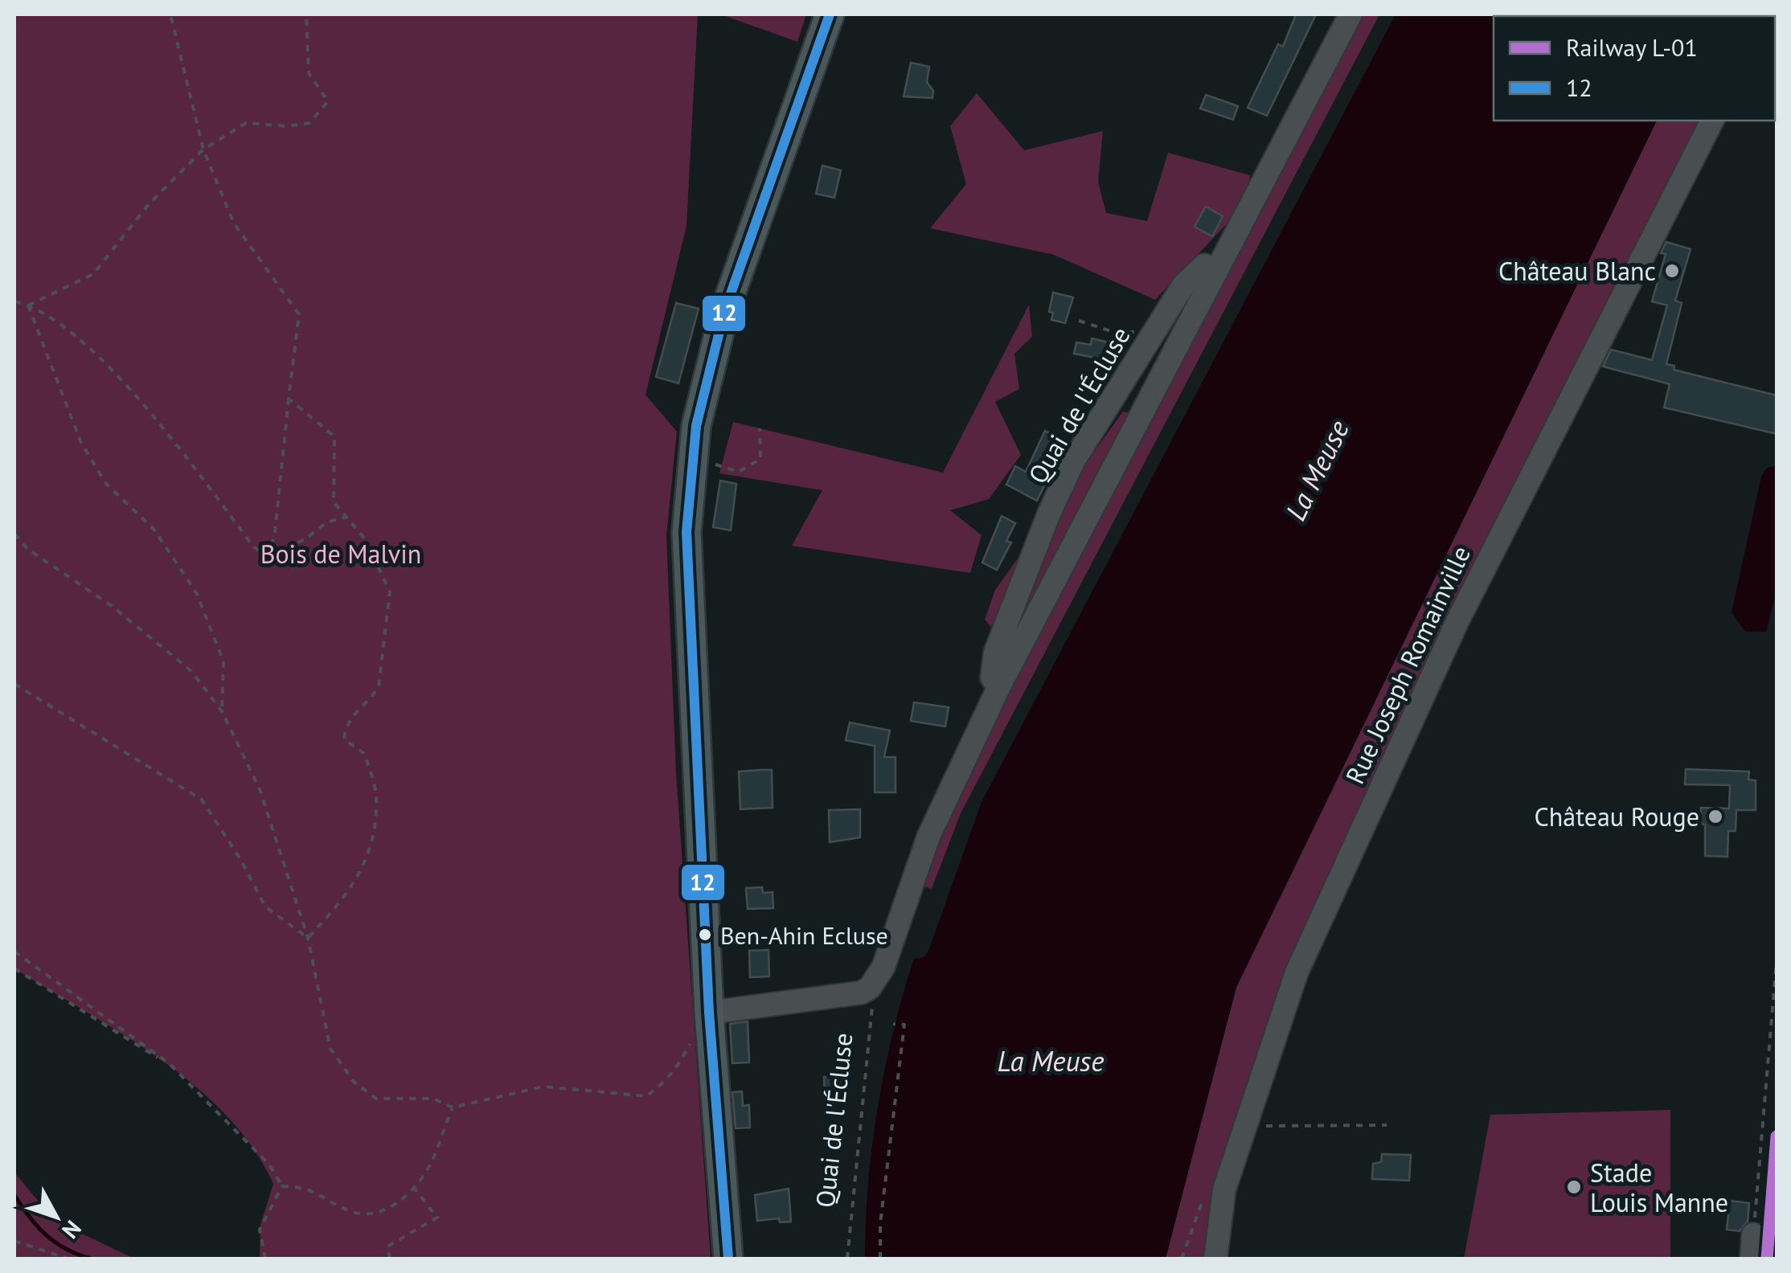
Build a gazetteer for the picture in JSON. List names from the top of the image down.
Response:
{
  "streets": {
    "street": ["Quai de l'Écluse", "Rue Joseph Romainville"]
  },
  "water": ["La Meuse"],
  "parks": ["Bois de Malvin"],
  "places": [
    "Château Blanc",
    "Château Rouge",
    "Ben-Ahin Ecluse",
    "Stade Louis Manne"
  ],
  "lines": ["transit line 12", "rail line L-01"],
  "legend": ["Railway L-01", "12"],
  "north": "bottom right"
}
